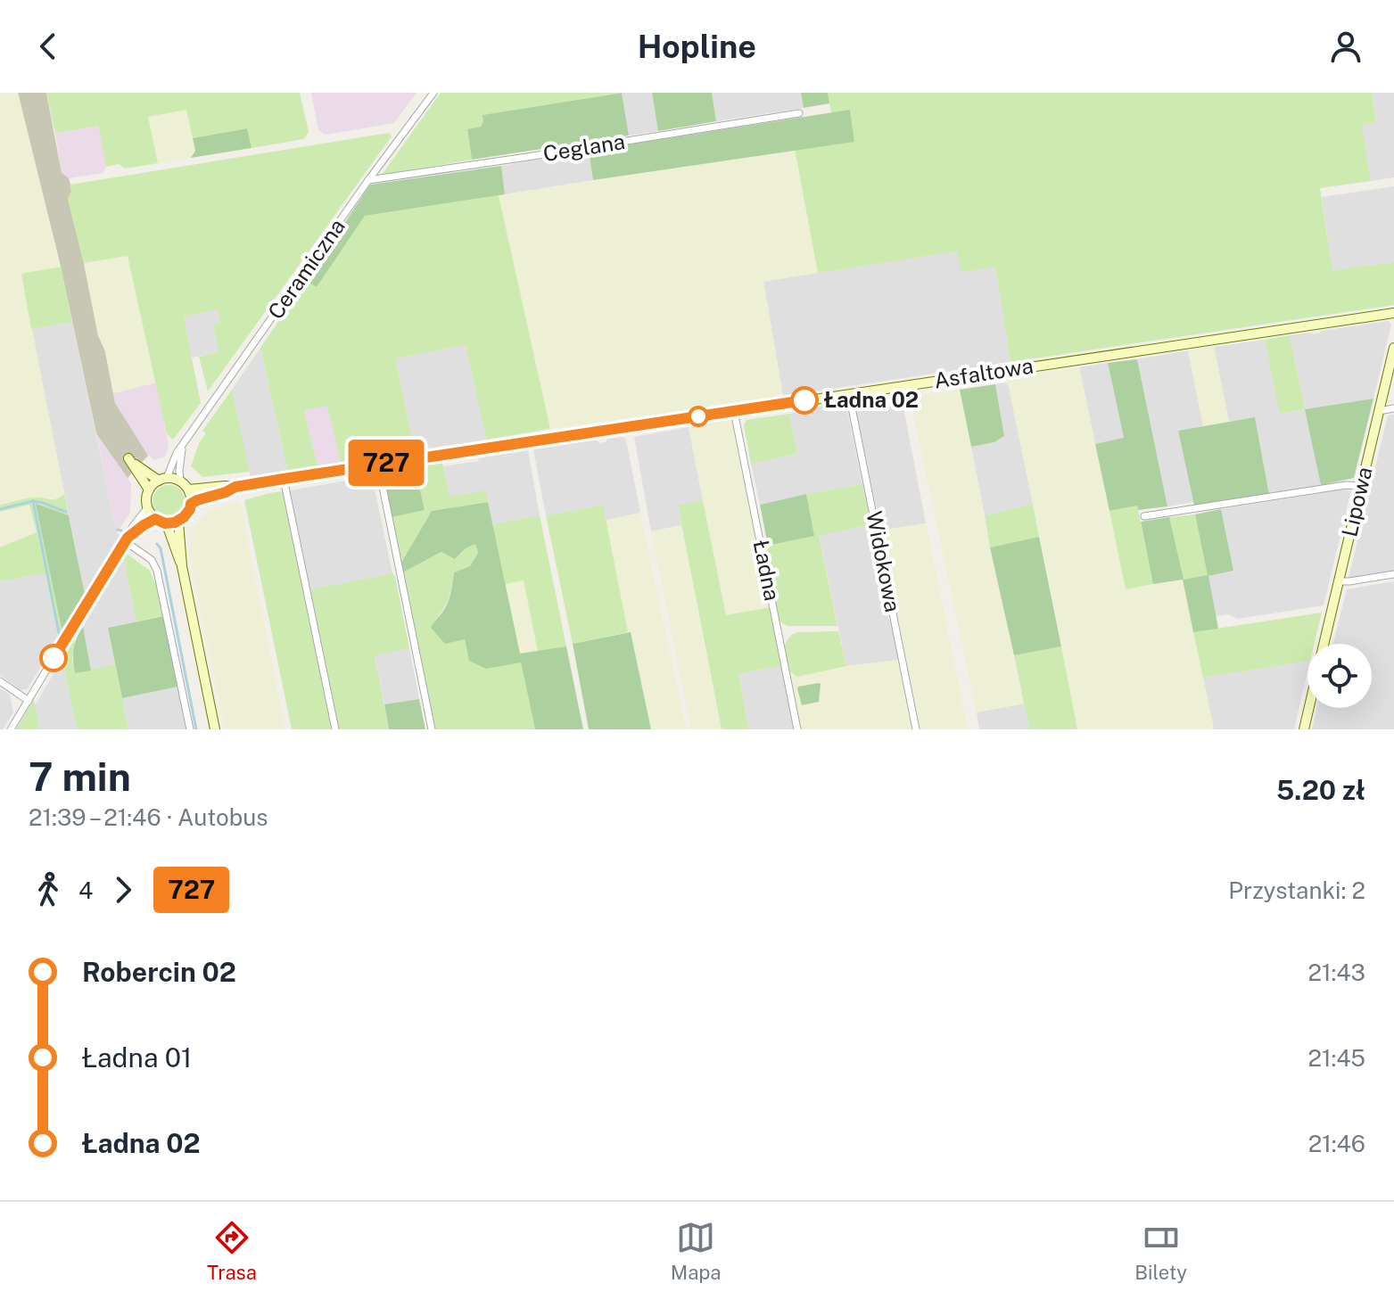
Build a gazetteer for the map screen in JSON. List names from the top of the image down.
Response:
{
  "streets": {
    "street": [
      "Ceglana",
      "Ceramiczna",
      "Asfaltowa",
      "Lipowa",
      "Widokowa",
      "Ładna"
    ]
  },
  "crossings": [
    ["Ceglana", "Ceramiczna"],
    ["Ceramiczna", "Asfaltowa"],
    ["Asfaltowa", "Widokowa"],
    ["Asfaltowa", "Ładna"]
  ],
  "places": ["Ładna 02"],
  "lines": ["bus line 727"],
  "page": {
    "header": "Hopline",
    "on_map": "727",
    "heading": ["7 min", "21:39 – 21:46 · Autobus", "5.20 zł"],
    "legs": ["4", "727", "Przystanki: 2"],
    "list": [
      {
        "name": "Robercin 02",
        "value": "21:43"
      },
      {
        "name": "Ładna 01",
        "value": "21:45"
      },
      {
        "name": "Ładna 02",
        "value": "21:46"
      }
    ],
    "tabs": ["Trasa", "Mapa", "Bilety"]
  }
}
